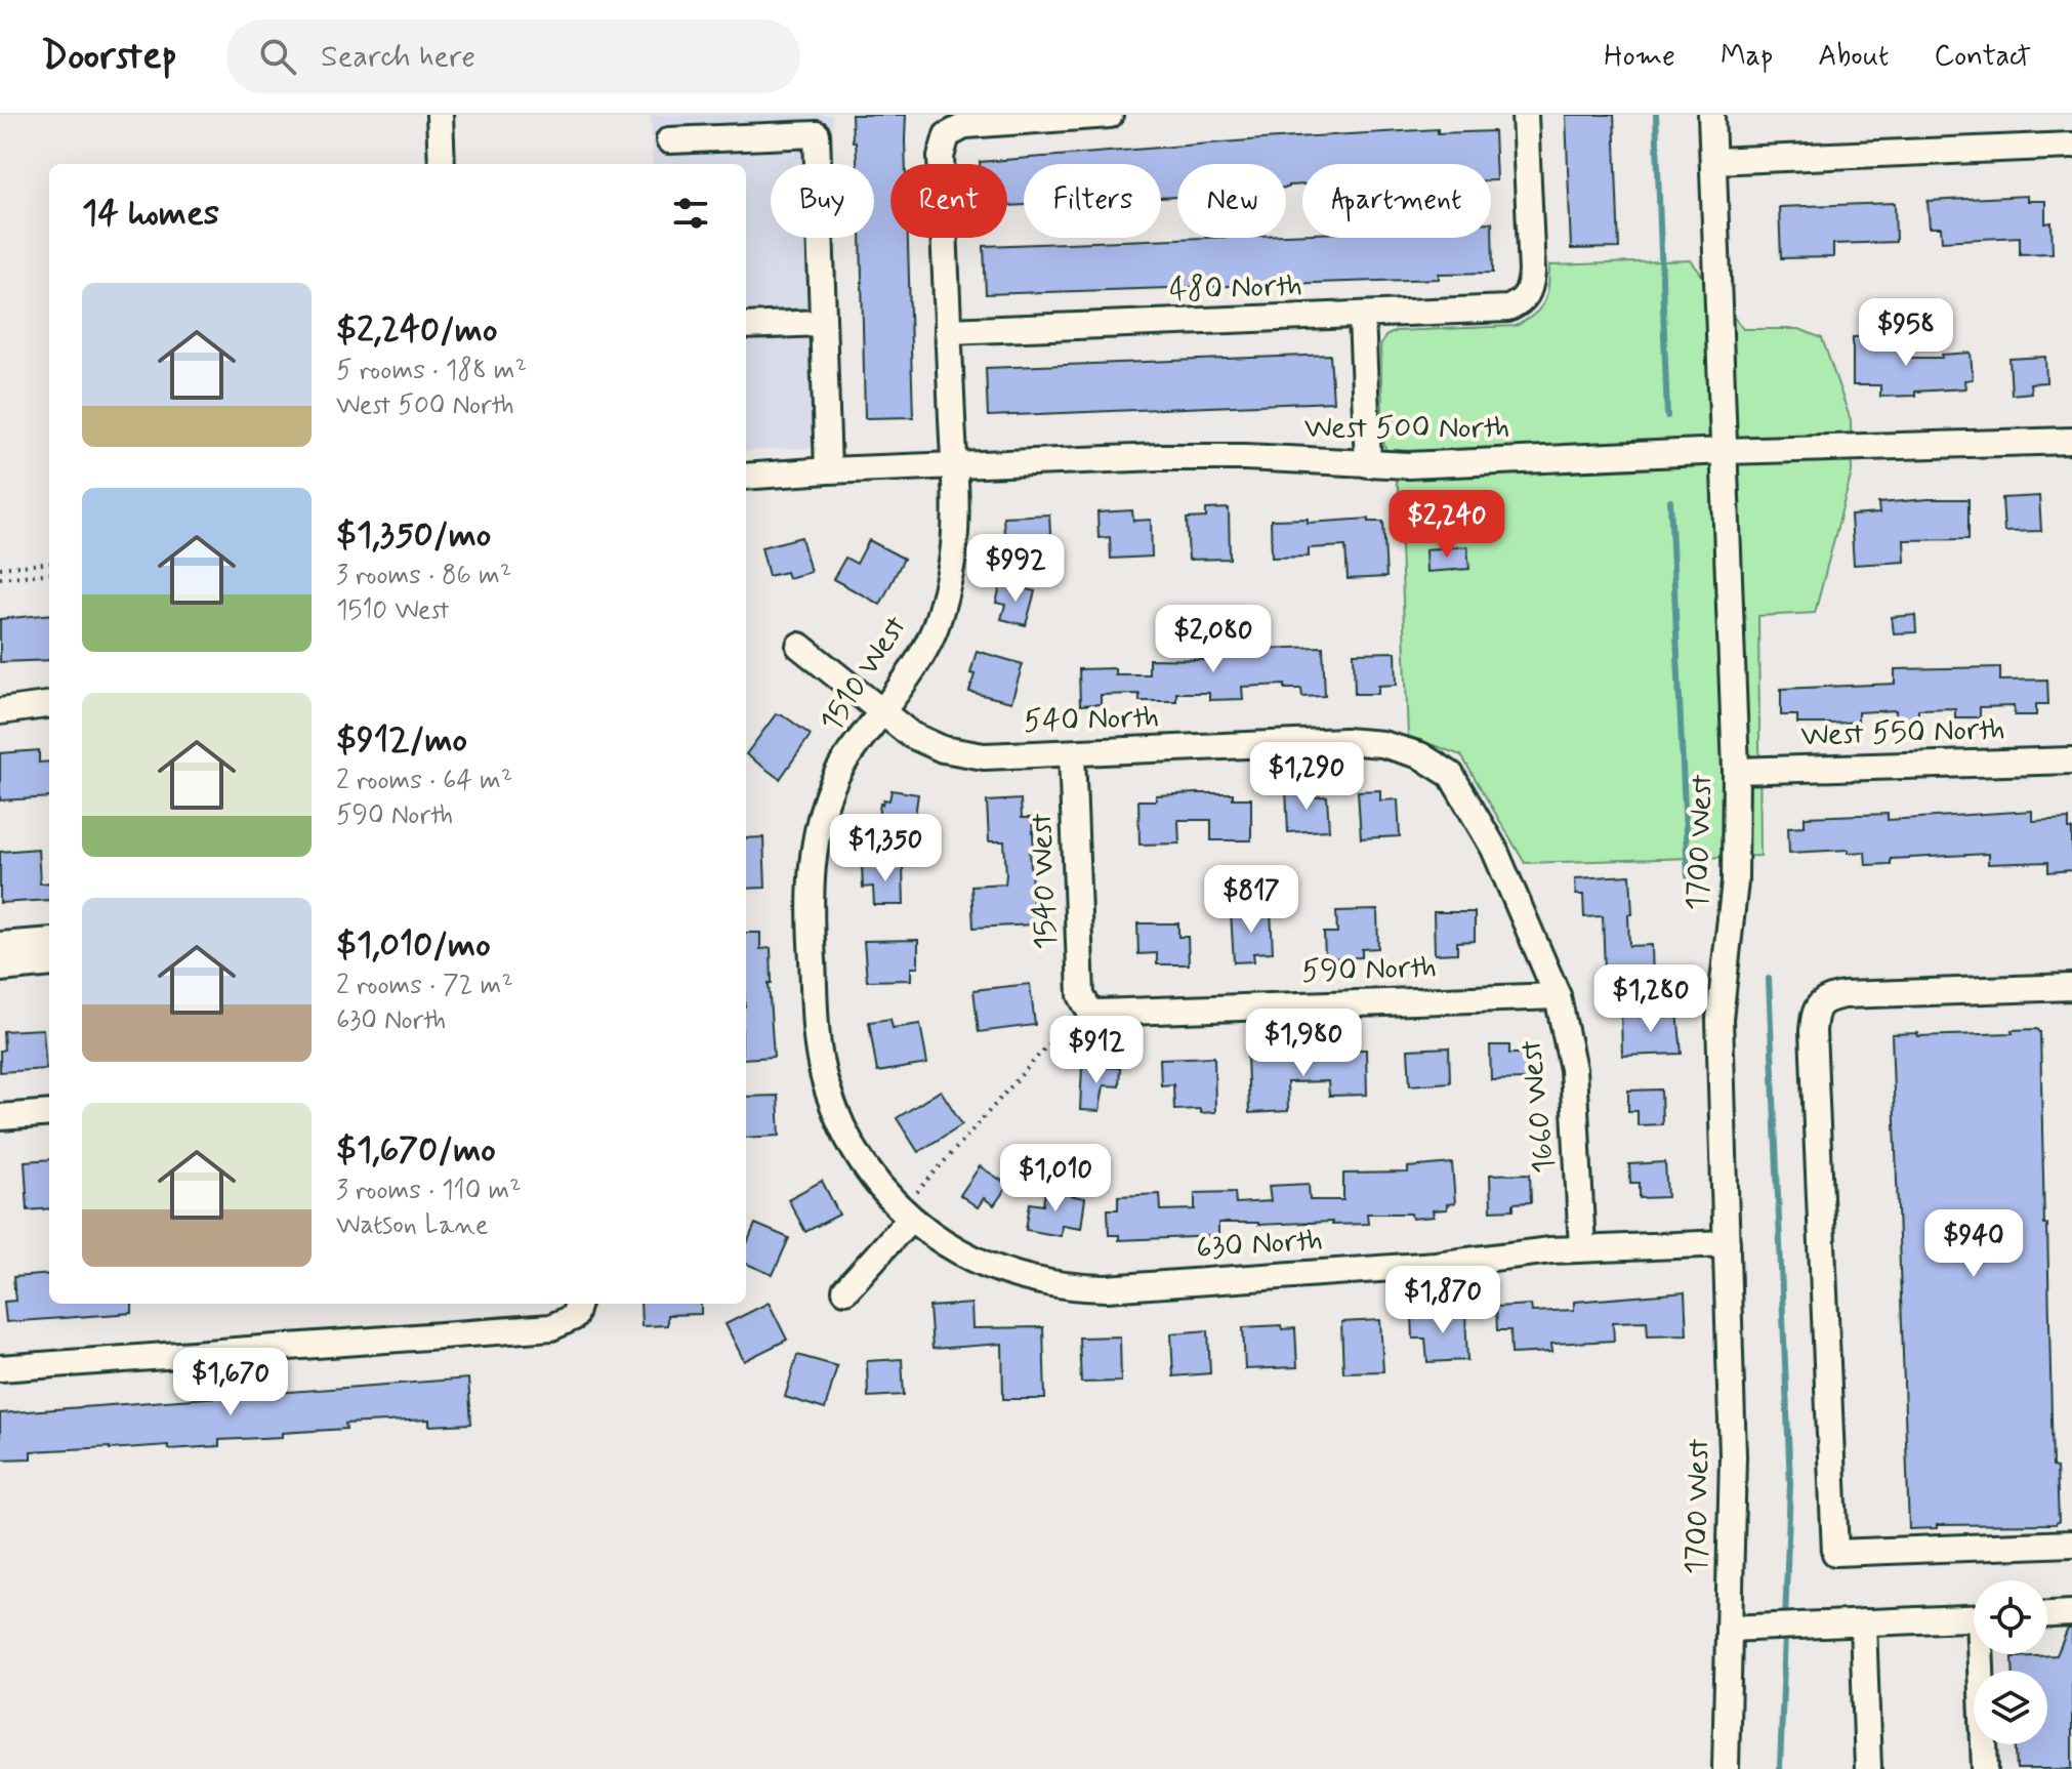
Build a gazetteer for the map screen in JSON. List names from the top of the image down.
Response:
{
  "streets": {
    "street": [
      "480 North",
      "West 500 North",
      "1510 West",
      "540 North",
      "West 550 North",
      "1700 West",
      "1540 West",
      "590 North",
      "1660 West",
      "630 North"
    ]
  },
  "crossings": [
    ["480 North", "1510 West"],
    ["West 500 North", "1510 West"],
    ["West 500 North", "1700 West"],
    ["1510 West", "540 North"],
    ["1510 West", "630 North"],
    ["540 North", "1540 West"],
    ["540 North", "1660 West"],
    ["West 550 North", "1700 West"],
    ["1700 West", "630 North"],
    ["1540 West", "590 North"],
    ["590 North", "1660 West"],
    ["1660 West", "630 North"]
  ],
  "page": {
    "header": "Doorstep",
    "search": "Search here",
    "nav": [
      "Home",
      "Map",
      "About",
      "Contact"
    ],
    "chip": [
      "Buy",
      "Rent",
      "Filters",
      "New",
      "Apartment"
    ],
    "heading": "14 homes",
    "list": [
      {
        "name": "$2,240/mo",
        "note": "5 rooms · 188 m² · West 500 North"
      },
      {
        "name": "$1,350/mo",
        "note": "3 rooms · 86 m² · 1510 West"
      },
      {
        "name": "$912/mo",
        "note": "2 rooms · 64 m² · 590 North"
      },
      {
        "name": "$1,010/mo",
        "note": "2 rooms · 72 m² · 630 North"
      },
      {
        "name": "$1,670/mo",
        "note": "3 rooms · 110 m² · Watson Lane"
      }
    ],
    "price": [
      "$958",
      "$2,240",
      "$992",
      "$2,080",
      "$1,290",
      "$1,350",
      "$817",
      "$1,280",
      "$1,980",
      "$912",
      "$1,010",
      "$940",
      "$1,870",
      "$1,670"
    ]
  }
}
